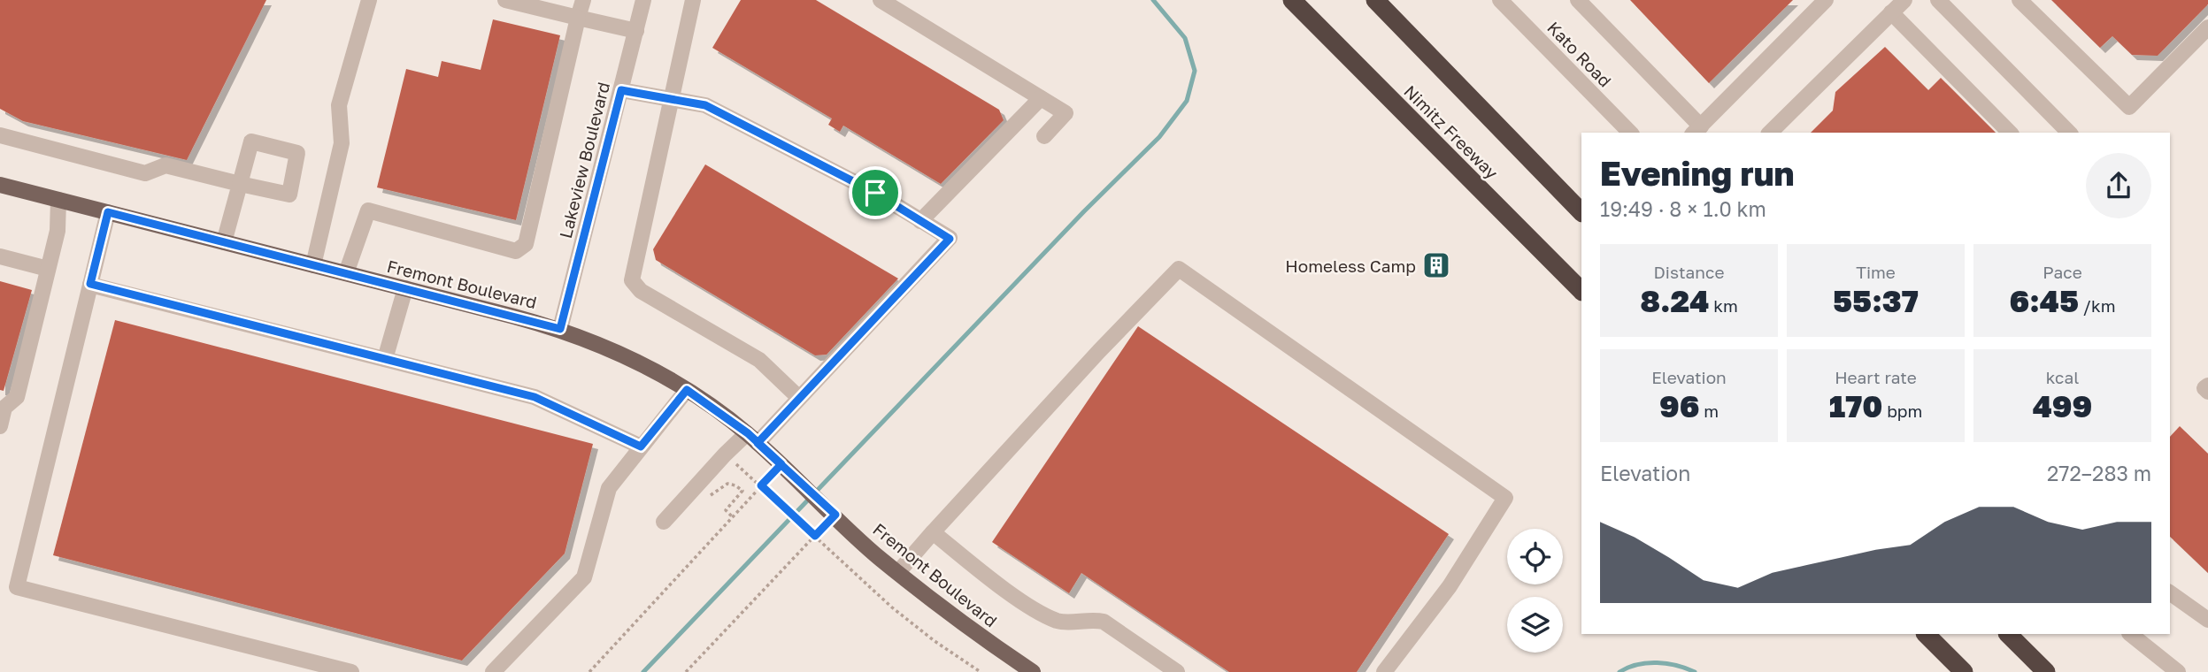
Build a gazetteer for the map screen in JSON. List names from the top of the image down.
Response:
{
  "streets": {
    "highway": ["Nimitz Freeway"],
    "main road": ["Fremont Boulevard"],
    "street": ["Kato Road", "Lakeview Boulevard"]
  },
  "crossings": [
    ["Lakeview Boulevard", "Fremont Boulevard"]
  ],
  "places": {
    "building": ["Homeless Camp"]
  },
  "page": {
    "heading": ["Evening run", "19:49 · 8 × 1.0 km"],
    "stats": [
      ["Distance", "8.24 km"],
      ["Time", "55:37"],
      ["Pace", "6:45 /km"],
      ["Elevation", "96 m"],
      ["Heart rate", "170 bpm"],
      ["kcal", "499"]
    ],
    "chart": ["Elevation", "272–283 m"]
  }
}
